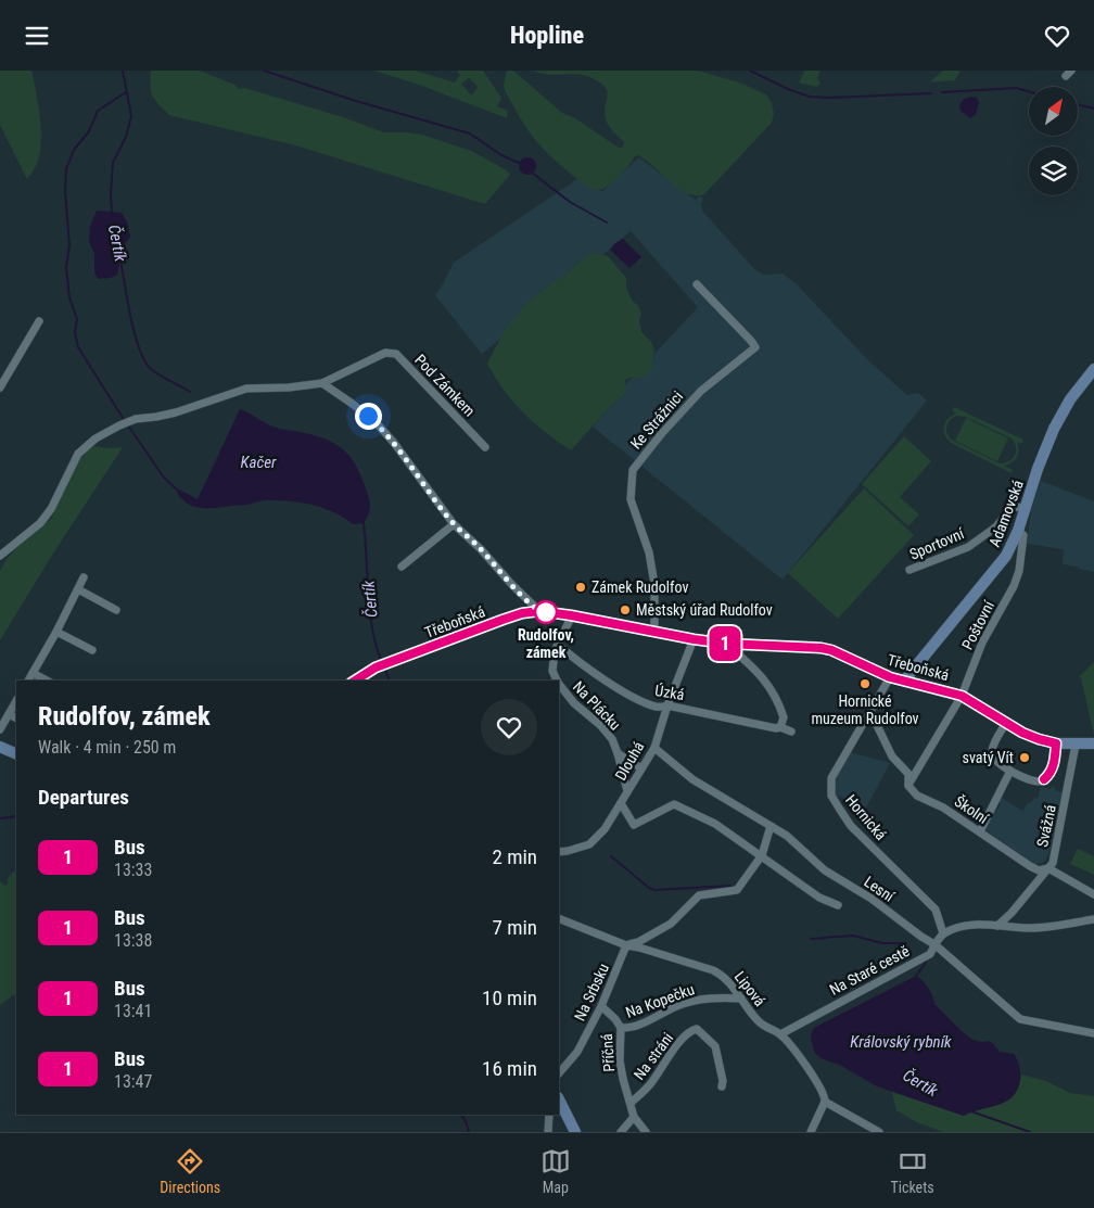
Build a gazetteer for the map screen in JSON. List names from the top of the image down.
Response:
{
  "streets": {
    "main road": ["Adamovská", "Třeboňská"],
    "street": [
      "Pod Zámkem",
      "Ke Strážnici",
      "Sportovní",
      "Poštovní",
      "Úzká",
      "Na Plácku",
      "Dlouhá",
      "Školní",
      "Hornická",
      "Svážná",
      "Lesní",
      "Na Staré cestě",
      "Lipová",
      "Na Srbsku",
      "Na Kopečku",
      "Příčná",
      "Na stráni"
    ]
  },
  "crossings": [
    ["Ke Strážnici", "Třeboňská"],
    ["Adamovská", "Sportovní"],
    ["Adamovská", "Třeboňská"],
    ["Adamovská", "Poštovní"],
    ["Třeboňská", "Poštovní"],
    ["Třeboňská", "Na Plácku"],
    ["Třeboňská", "Dlouhá"],
    ["Třeboňská", "Hornická"],
    ["Třeboňská", "Svážná"],
    ["Poštovní", "Školní"],
    ["Úzká", "Na Plácku"],
    ["Úzká", "Dlouhá"],
    ["Na Plácku", "Dlouhá"],
    ["Dlouhá", "Lesní"],
    ["Školní", "Hornická"],
    ["Školní", "Svážná"],
    ["Hornická", "Na Staré cestě"],
    ["Lesní", "Na Staré cestě"],
    ["Na Staré cestě", "Lipová"],
    ["Lipová", "Na Srbsku"],
    ["Lipová", "Na Kopečku"],
    ["Na Srbsku", "Příčná"],
    ["Na Kopečku", "Příčná"],
    ["Příčná", "Na stráni"]
  ],
  "water": ["Čertík", "Kačer", "Královský rybník"],
  "places": [
    "Zámek Rudolfov",
    "Městský úřad Rudolfov",
    "Rudolfov, zámek",
    "Hornické muzeum Rudolfov",
    "svatý Vít"
  ],
  "lines": ["bus line 1"],
  "north": "top right",
  "page": {
    "header": "Hopline",
    "on_map": "1",
    "heading": [
      ["Rudolfov, zámek", "Walk · 4 min · 250 m"],
      "Departures"
    ],
    "list": [
      {
        "mark": "1",
        "name": "Bus",
        "note": "13:33",
        "value": "2 min"
      },
      {
        "mark": "1",
        "name": "Bus",
        "note": "13:38",
        "value": "7 min"
      },
      {
        "mark": "1",
        "name": "Bus",
        "note": "13:41",
        "value": "10 min"
      },
      {
        "mark": "1",
        "name": "Bus",
        "note": "13:47",
        "value": "16 min"
      }
    ],
    "tabs": ["Directions", "Map", "Tickets"]
  }
}
